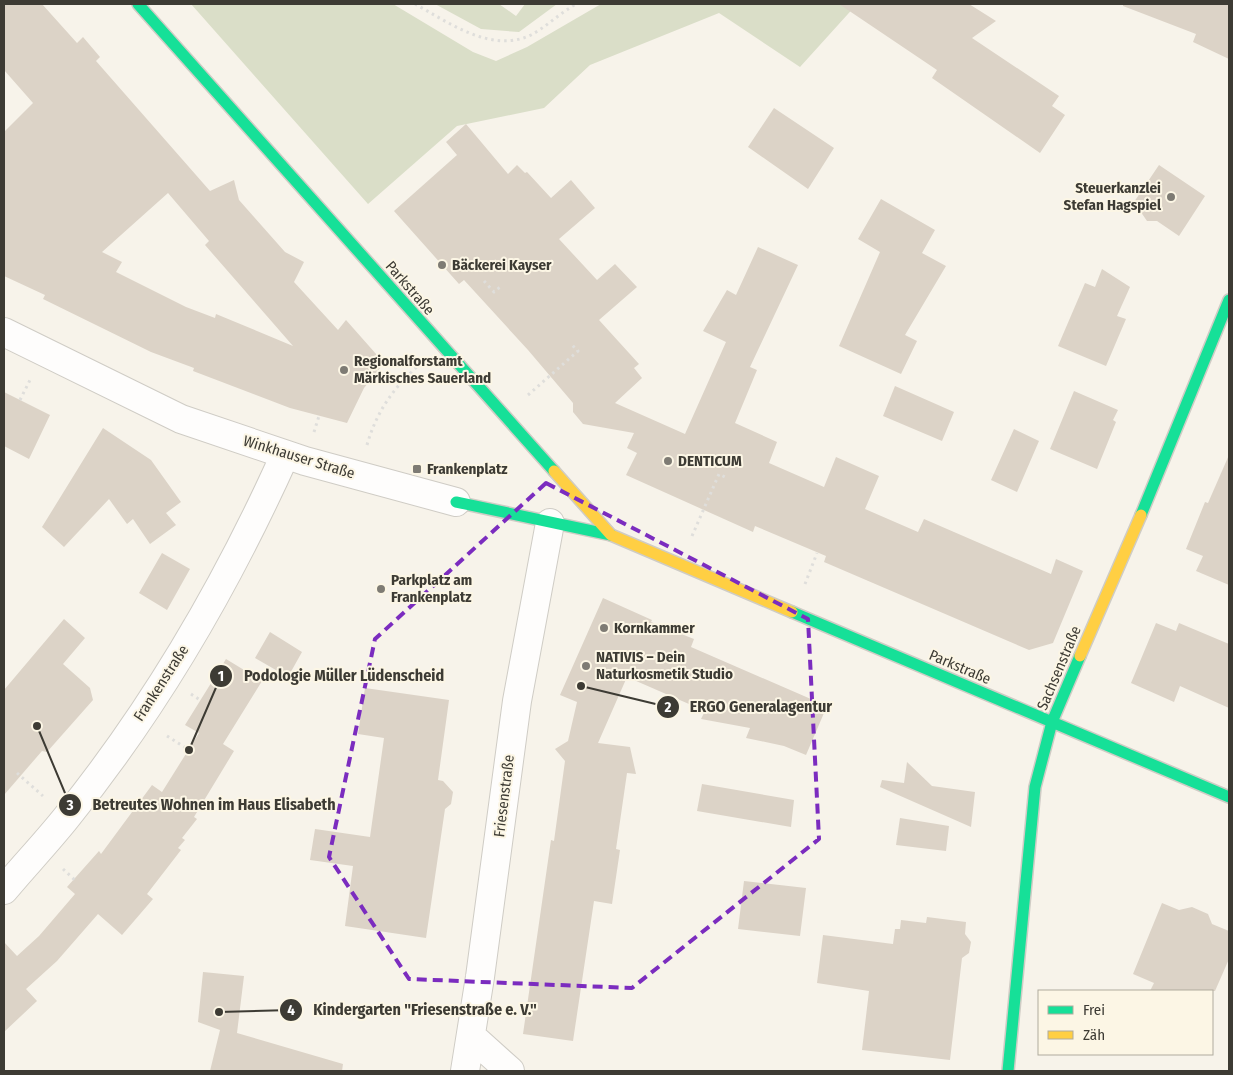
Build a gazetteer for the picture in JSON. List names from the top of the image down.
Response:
{
  "streets": {
    "street": [
      "Parkstraße",
      "Winkhauser Straße",
      "Sachsenstraße",
      "Frankenstraße",
      "Friesenstraße"
    ]
  },
  "crossings": [
    ["Parkstraße", "Winkhauser Straße"],
    ["Parkstraße", "Sachsenstraße"],
    ["Winkhauser Straße", "Frankenstraße"],
    ["Winkhauser Straße", "Friesenstraße"]
  ],
  "places": {
    "other": [
      "Steuerkanzlei Stefan Hagspiel",
      "Bäckerei Kayser",
      "Regionalforstamt Märkisches Sauerland",
      "DENTICUM",
      "Parkplatz am Frankenplatz",
      "Kornkammer",
      "NATIVIS – Dein Naturkosmetik Studio",
      "ERGO Generalagentur",
      "Betreutes Wohnen im Haus Elisabeth",
      "Podologie Müller Lüdenscheid",
      "Kindergarten \"Friesenstraße e. V.\""
    ],
    "transit": ["Frankenplatz"]
  },
  "legend": ["Frei", "Zäh"]
}
